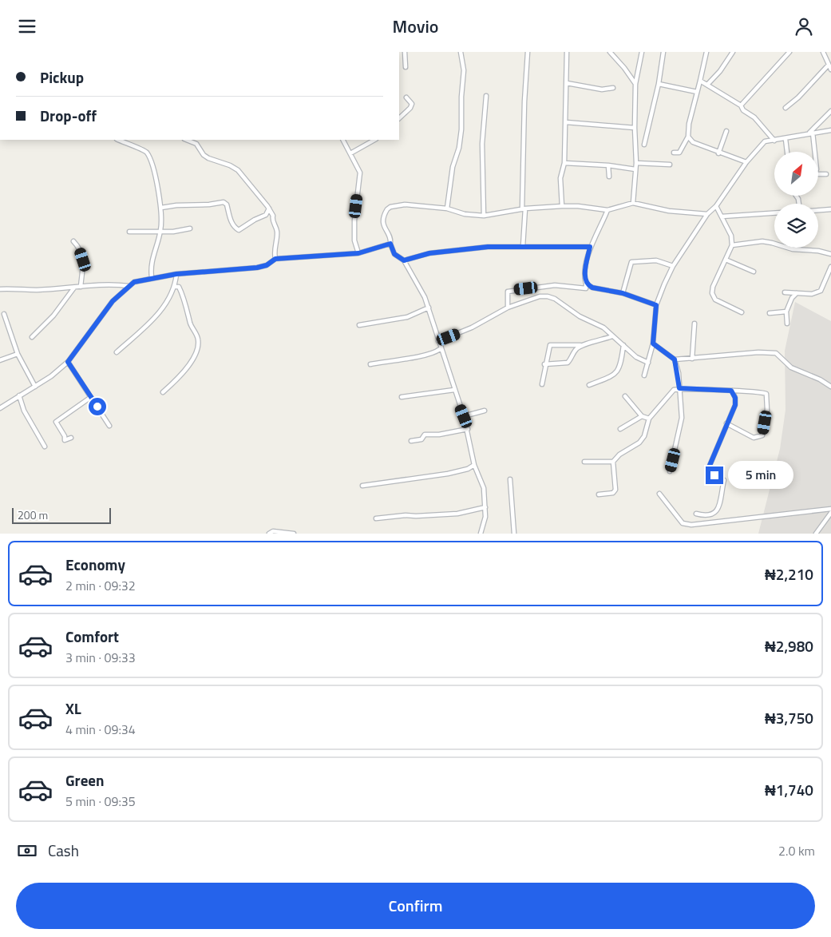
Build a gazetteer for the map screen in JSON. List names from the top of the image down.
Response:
{
  "scale_bar": "200 m",
  "north": "top right",
  "page": {
    "header": "Movio",
    "banner": ["Pickup", "Drop-off"],
    "bubble": "5 min",
    "scale": "200 m",
    "list": [
      {
        "name": "Economy",
        "note": "2 min · 09:32",
        "value": "₦2,210"
      },
      {
        "name": "Comfort",
        "note": "3 min · 09:33",
        "value": "₦2,980"
      },
      {
        "name": "XL",
        "note": "4 min · 09:34",
        "value": "₦3,750"
      },
      {
        "name": "Green",
        "note": "5 min · 09:35",
        "value": "₦1,740"
      }
    ],
    "pay": ["Cash", "2.0 km"],
    "buttons": "Confirm"
  }
}
